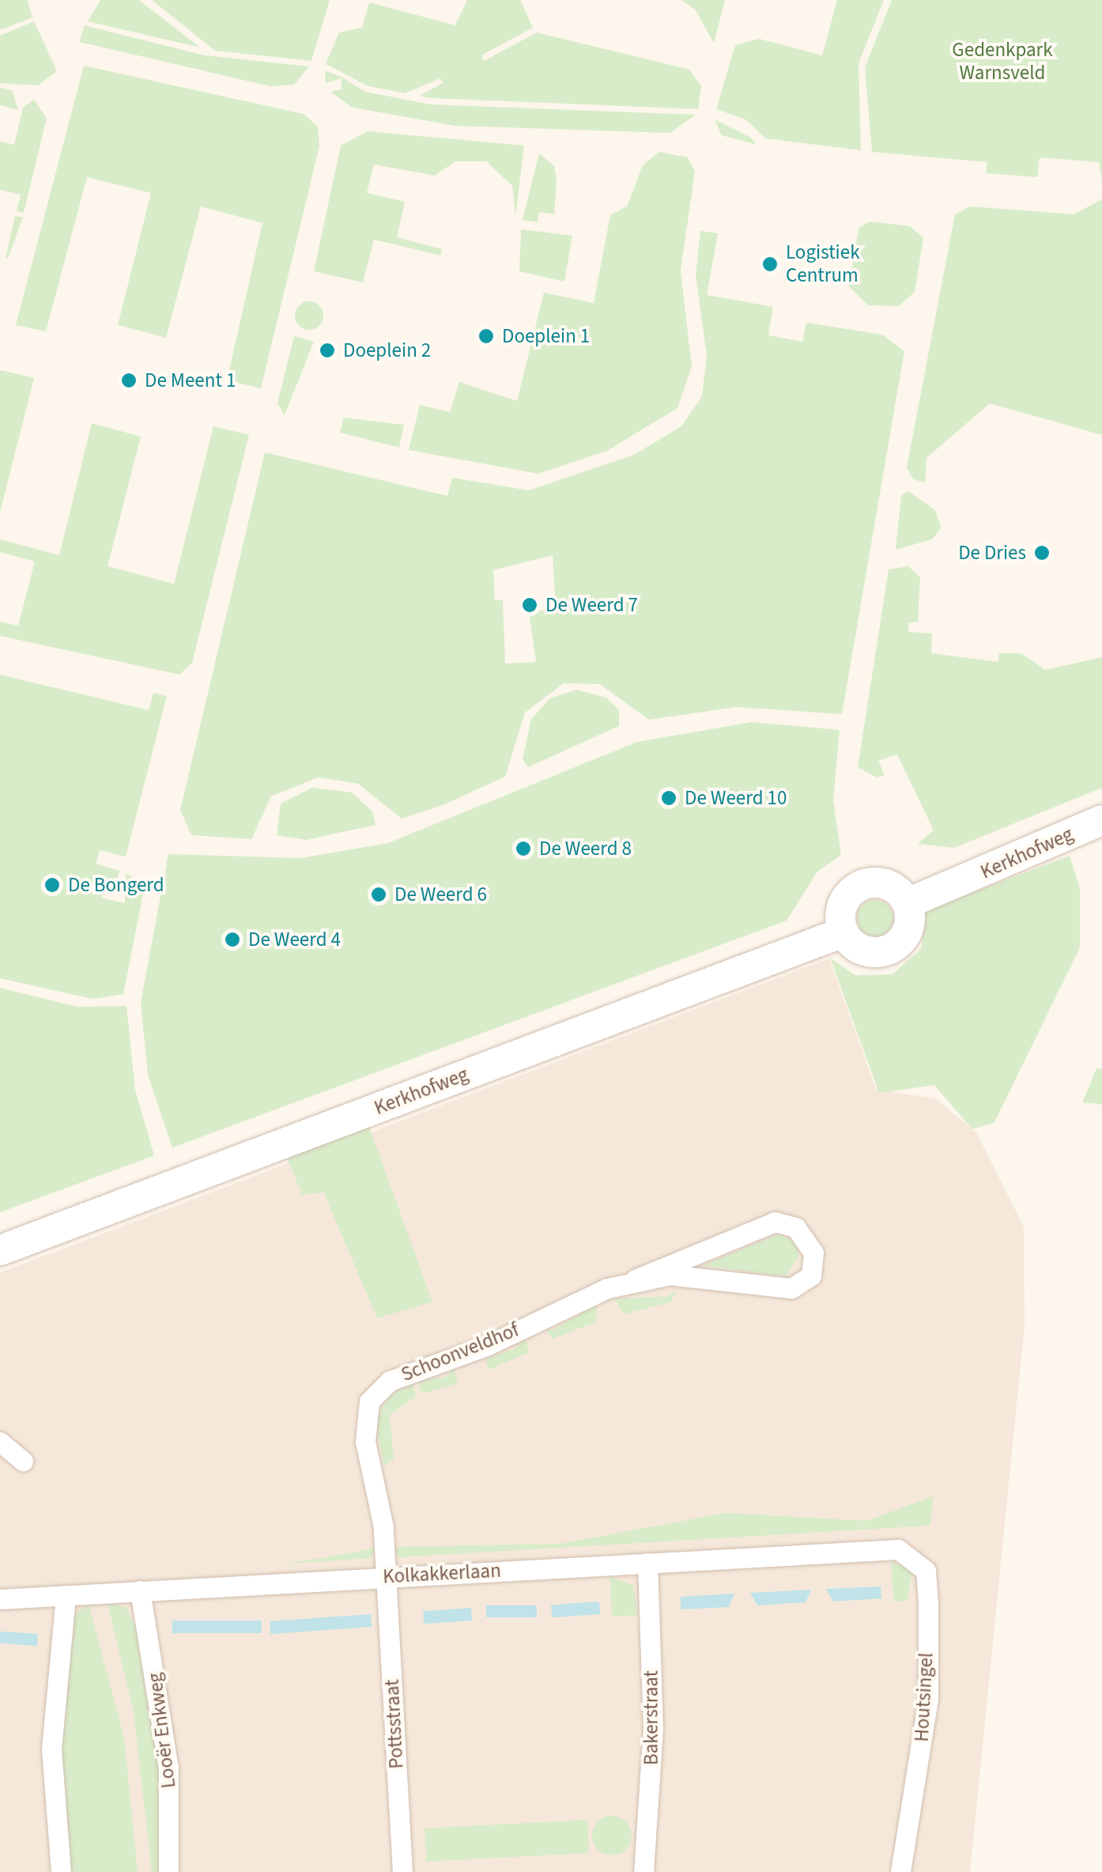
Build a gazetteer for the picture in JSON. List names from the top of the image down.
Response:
{
  "streets": {
    "street": [
      "Kerkhofweg",
      "Schoonveldhof",
      "Kolkakkerlaan",
      "Houtsingel",
      "Bakerstraat",
      "Pottsstraat",
      "Looër Enkweg"
    ]
  },
  "crossings": [
    ["Schoonveldhof", "Kolkakkerlaan"],
    ["Schoonveldhof", "Pottsstraat"],
    ["Kolkakkerlaan", "Houtsingel"],
    ["Kolkakkerlaan", "Bakerstraat"],
    ["Kolkakkerlaan", "Pottsstraat"],
    ["Kolkakkerlaan", "Looër Enkweg"]
  ],
  "parks": ["Gedenkpark Warnsveld"],
  "places": [
    "Logistiek Centrum",
    "Doeplein 1",
    "Doeplein 2",
    "De Meent 1",
    "De Dries",
    "De Weerd 7",
    "De Weerd 10",
    "De Weerd 8",
    "De Bongerd",
    "De Weerd 6",
    "De Weerd 4"
  ]
}
